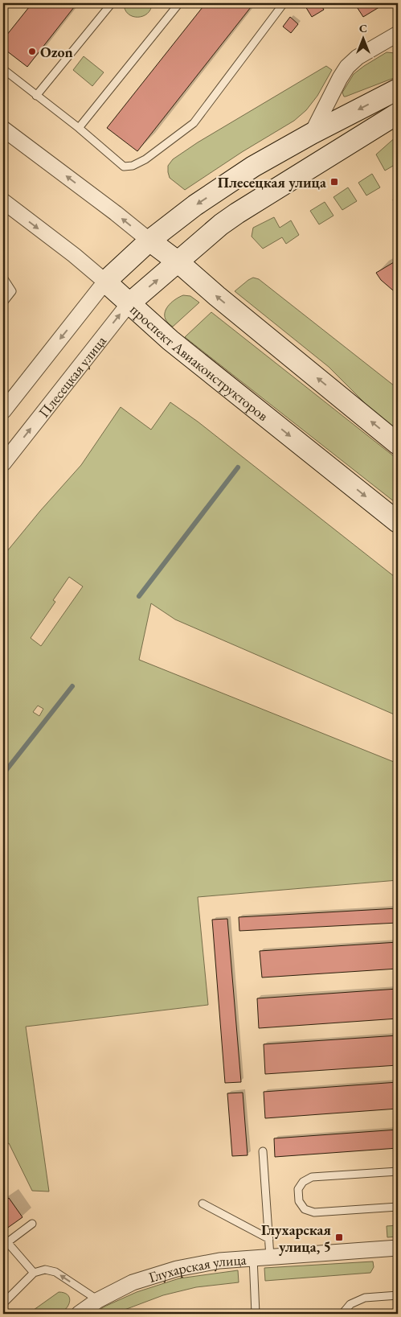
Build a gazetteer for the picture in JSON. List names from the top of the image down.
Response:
{
  "streets": {
    "street": ["проспект Авиаконструкторов", "Плесецкая улица", "Глухарская улица"]
  },
  "crossings": [
    ["проспект Авиаконструкторов", "Плесецкая улица"]
  ],
  "places": {
    "other": ["Ozon"],
    "transit": ["Плесецкая улица", "Глухарская улица, 5"]
  },
  "north": "top"
}
